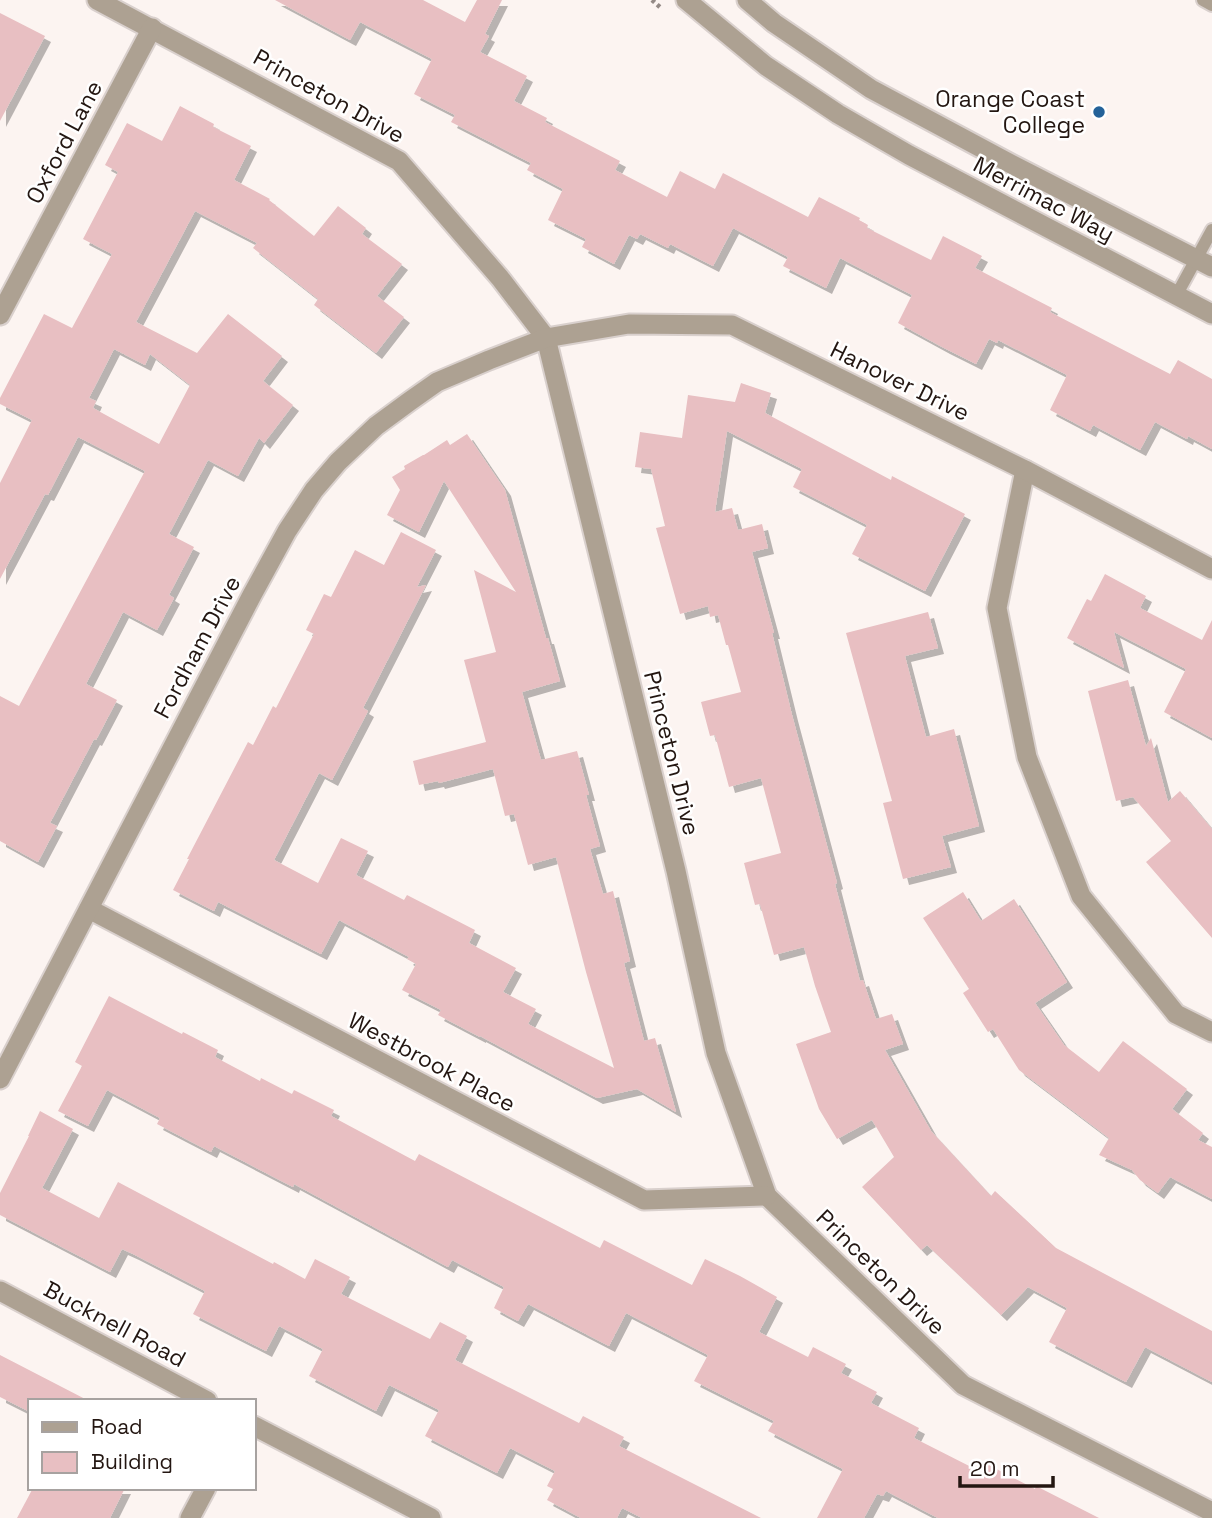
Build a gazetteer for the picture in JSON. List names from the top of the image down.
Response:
{
  "streets": {
    "street": [
      "Princeton Drive",
      "Oxford Lane",
      "Merrimac Way",
      "Hanover Drive",
      "Fordham Drive",
      "Westbrook Place",
      "Bucknell Road"
    ]
  },
  "crossings": [
    ["Princeton Drive", "Oxford Lane"],
    ["Princeton Drive", "Hanover Drive"],
    ["Princeton Drive", "Fordham Drive"],
    ["Princeton Drive", "Westbrook Place"],
    ["Hanover Drive", "Fordham Drive"],
    ["Fordham Drive", "Westbrook Place"]
  ],
  "places": ["Orange Coast College"],
  "legend": ["Road", "Building"],
  "scale_bar": "20 m"
}
